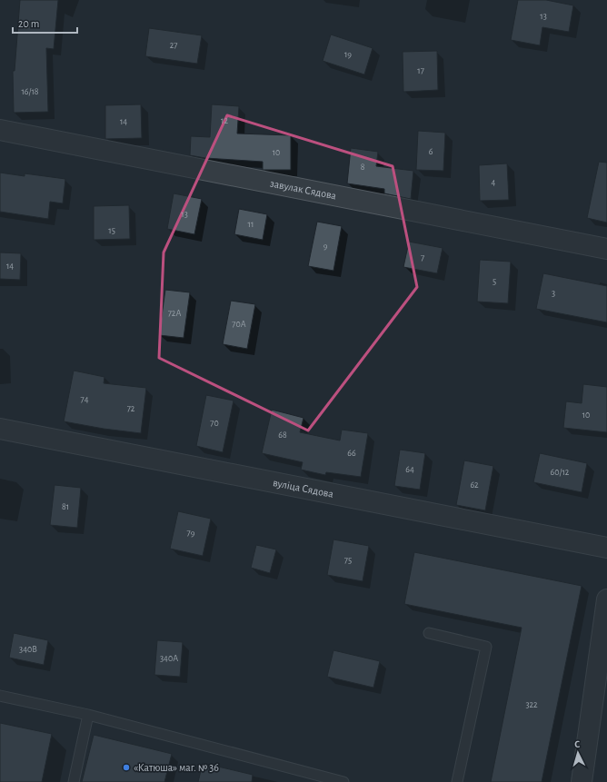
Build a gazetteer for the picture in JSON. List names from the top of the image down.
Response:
{
  "streets": {
    "street": ["завулак Сядова", "вуліца Сядова"]
  },
  "places": ["«Катюша» маг. № 36"],
  "house_numbers": [
    "13",
    "27",
    "19",
    "17",
    "16/18",
    "12",
    "14",
    "6",
    "10",
    "8",
    "4",
    "13",
    "11",
    "15",
    "9",
    "7",
    "14",
    "5",
    "3",
    "72А",
    "70А",
    "74",
    "72",
    "10",
    "70",
    "68",
    "66",
    "64",
    "60/12",
    "62",
    "81",
    "79",
    "75",
    "340В",
    "340А",
    "322"
  ],
  "scale_bar": "20 m",
  "north": "top"
}
